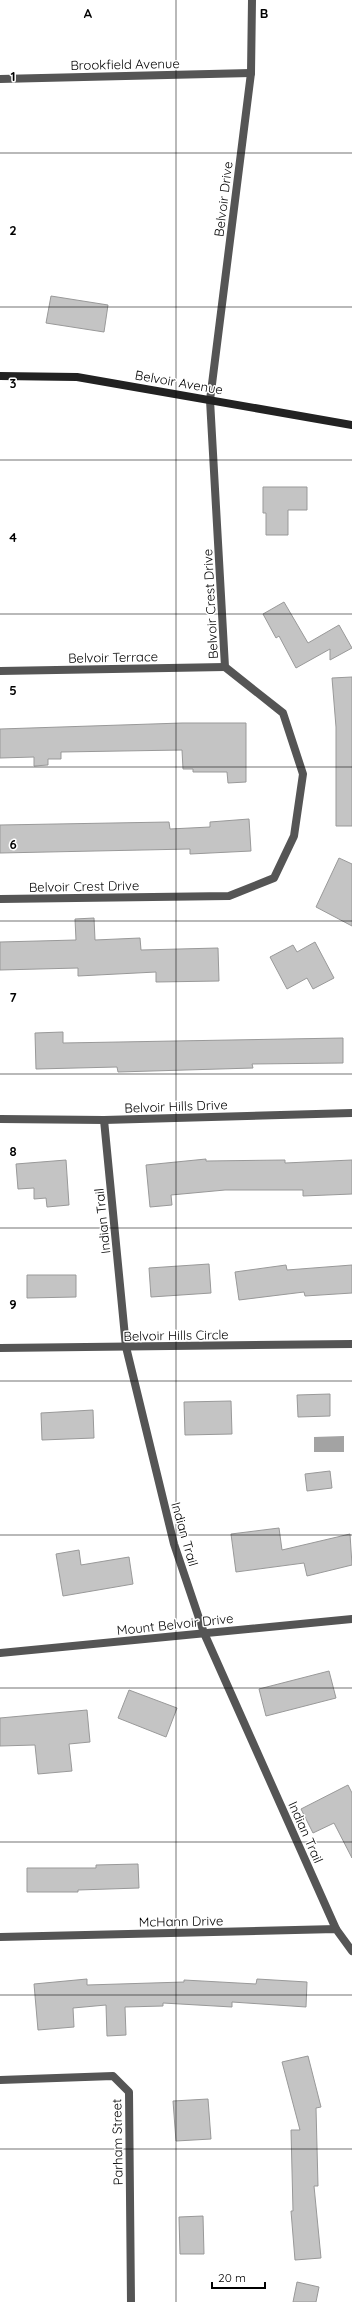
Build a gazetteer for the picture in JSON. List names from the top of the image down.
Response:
{
  "streets": {
    "street": [
      "Brookfield Avenue",
      "Belvoir Drive",
      "Belvoir Avenue",
      "Belvoir Crest Drive",
      "Belvoir Terrace",
      "Belvoir Hills Drive",
      "Indian Trail",
      "Belvoir Hills Circle",
      "Mount Belvoir Drive",
      "McHann Drive",
      "Parham Street"
    ]
  },
  "crossings": [
    ["Brookfield Avenue", "Belvoir Drive"],
    ["Belvoir Drive", "Belvoir Avenue"],
    ["Belvoir Drive", "Belvoir Crest Drive"],
    ["Belvoir Avenue", "Belvoir Crest Drive"],
    ["Belvoir Crest Drive", "Belvoir Terrace"],
    ["Belvoir Hills Drive", "Indian Trail"],
    ["Indian Trail", "Belvoir Hills Circle"],
    ["Indian Trail", "Mount Belvoir Drive"],
    ["Indian Trail", "McHann Drive"]
  ],
  "scale_bar": "20 m",
  "grid": {
    "columns": ["A", "B"],
    "rows": [
      "1",
      "2",
      "3",
      "4",
      "5",
      "6",
      "7",
      "8",
      "9"
    ]
  }
}
